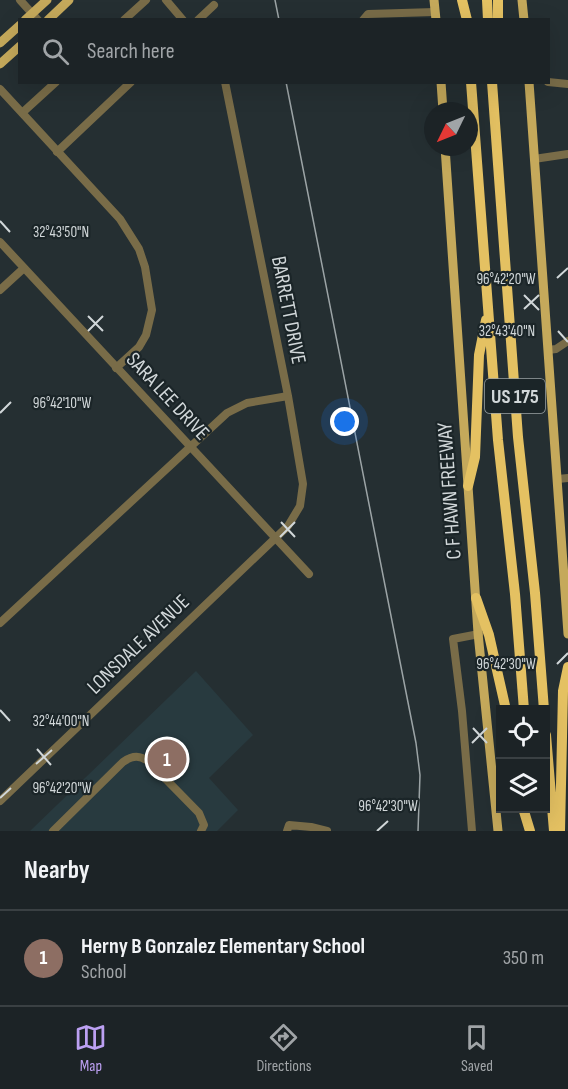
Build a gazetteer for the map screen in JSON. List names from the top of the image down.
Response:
{
  "streets": {
    "highway": ["US 175"],
    "main road": ["C F HAWN FREEWAY"],
    "street": ["BARRETT DRIVE", "SARA LEE DRIVE", "LONSDALE AVENUE"]
  },
  "crossings": [
    ["BARRETT DRIVE", "SARA LEE DRIVE"],
    ["BARRETT DRIVE", "LONSDALE AVENUE"],
    ["SARA LEE DRIVE", "LONSDALE AVENUE"]
  ],
  "north": "bottom left",
  "page": {
    "search": "Search here",
    "pins": "1",
    "heading": "Nearby",
    "list": [
      {
        "mark": "1",
        "name": "Herny B Gonzalez Elementary School",
        "note": "School",
        "value": "350 m"
      }
    ],
    "nav": ["Map", "Directions", "Saved"]
  },
  "coordinates": [
    "32°43'50\"N",
    "96°42'20\"W",
    "32°43'40\"N",
    "96°42'10\"W",
    "96°42'30\"W",
    "32°44'00\"N"
  ]
}
